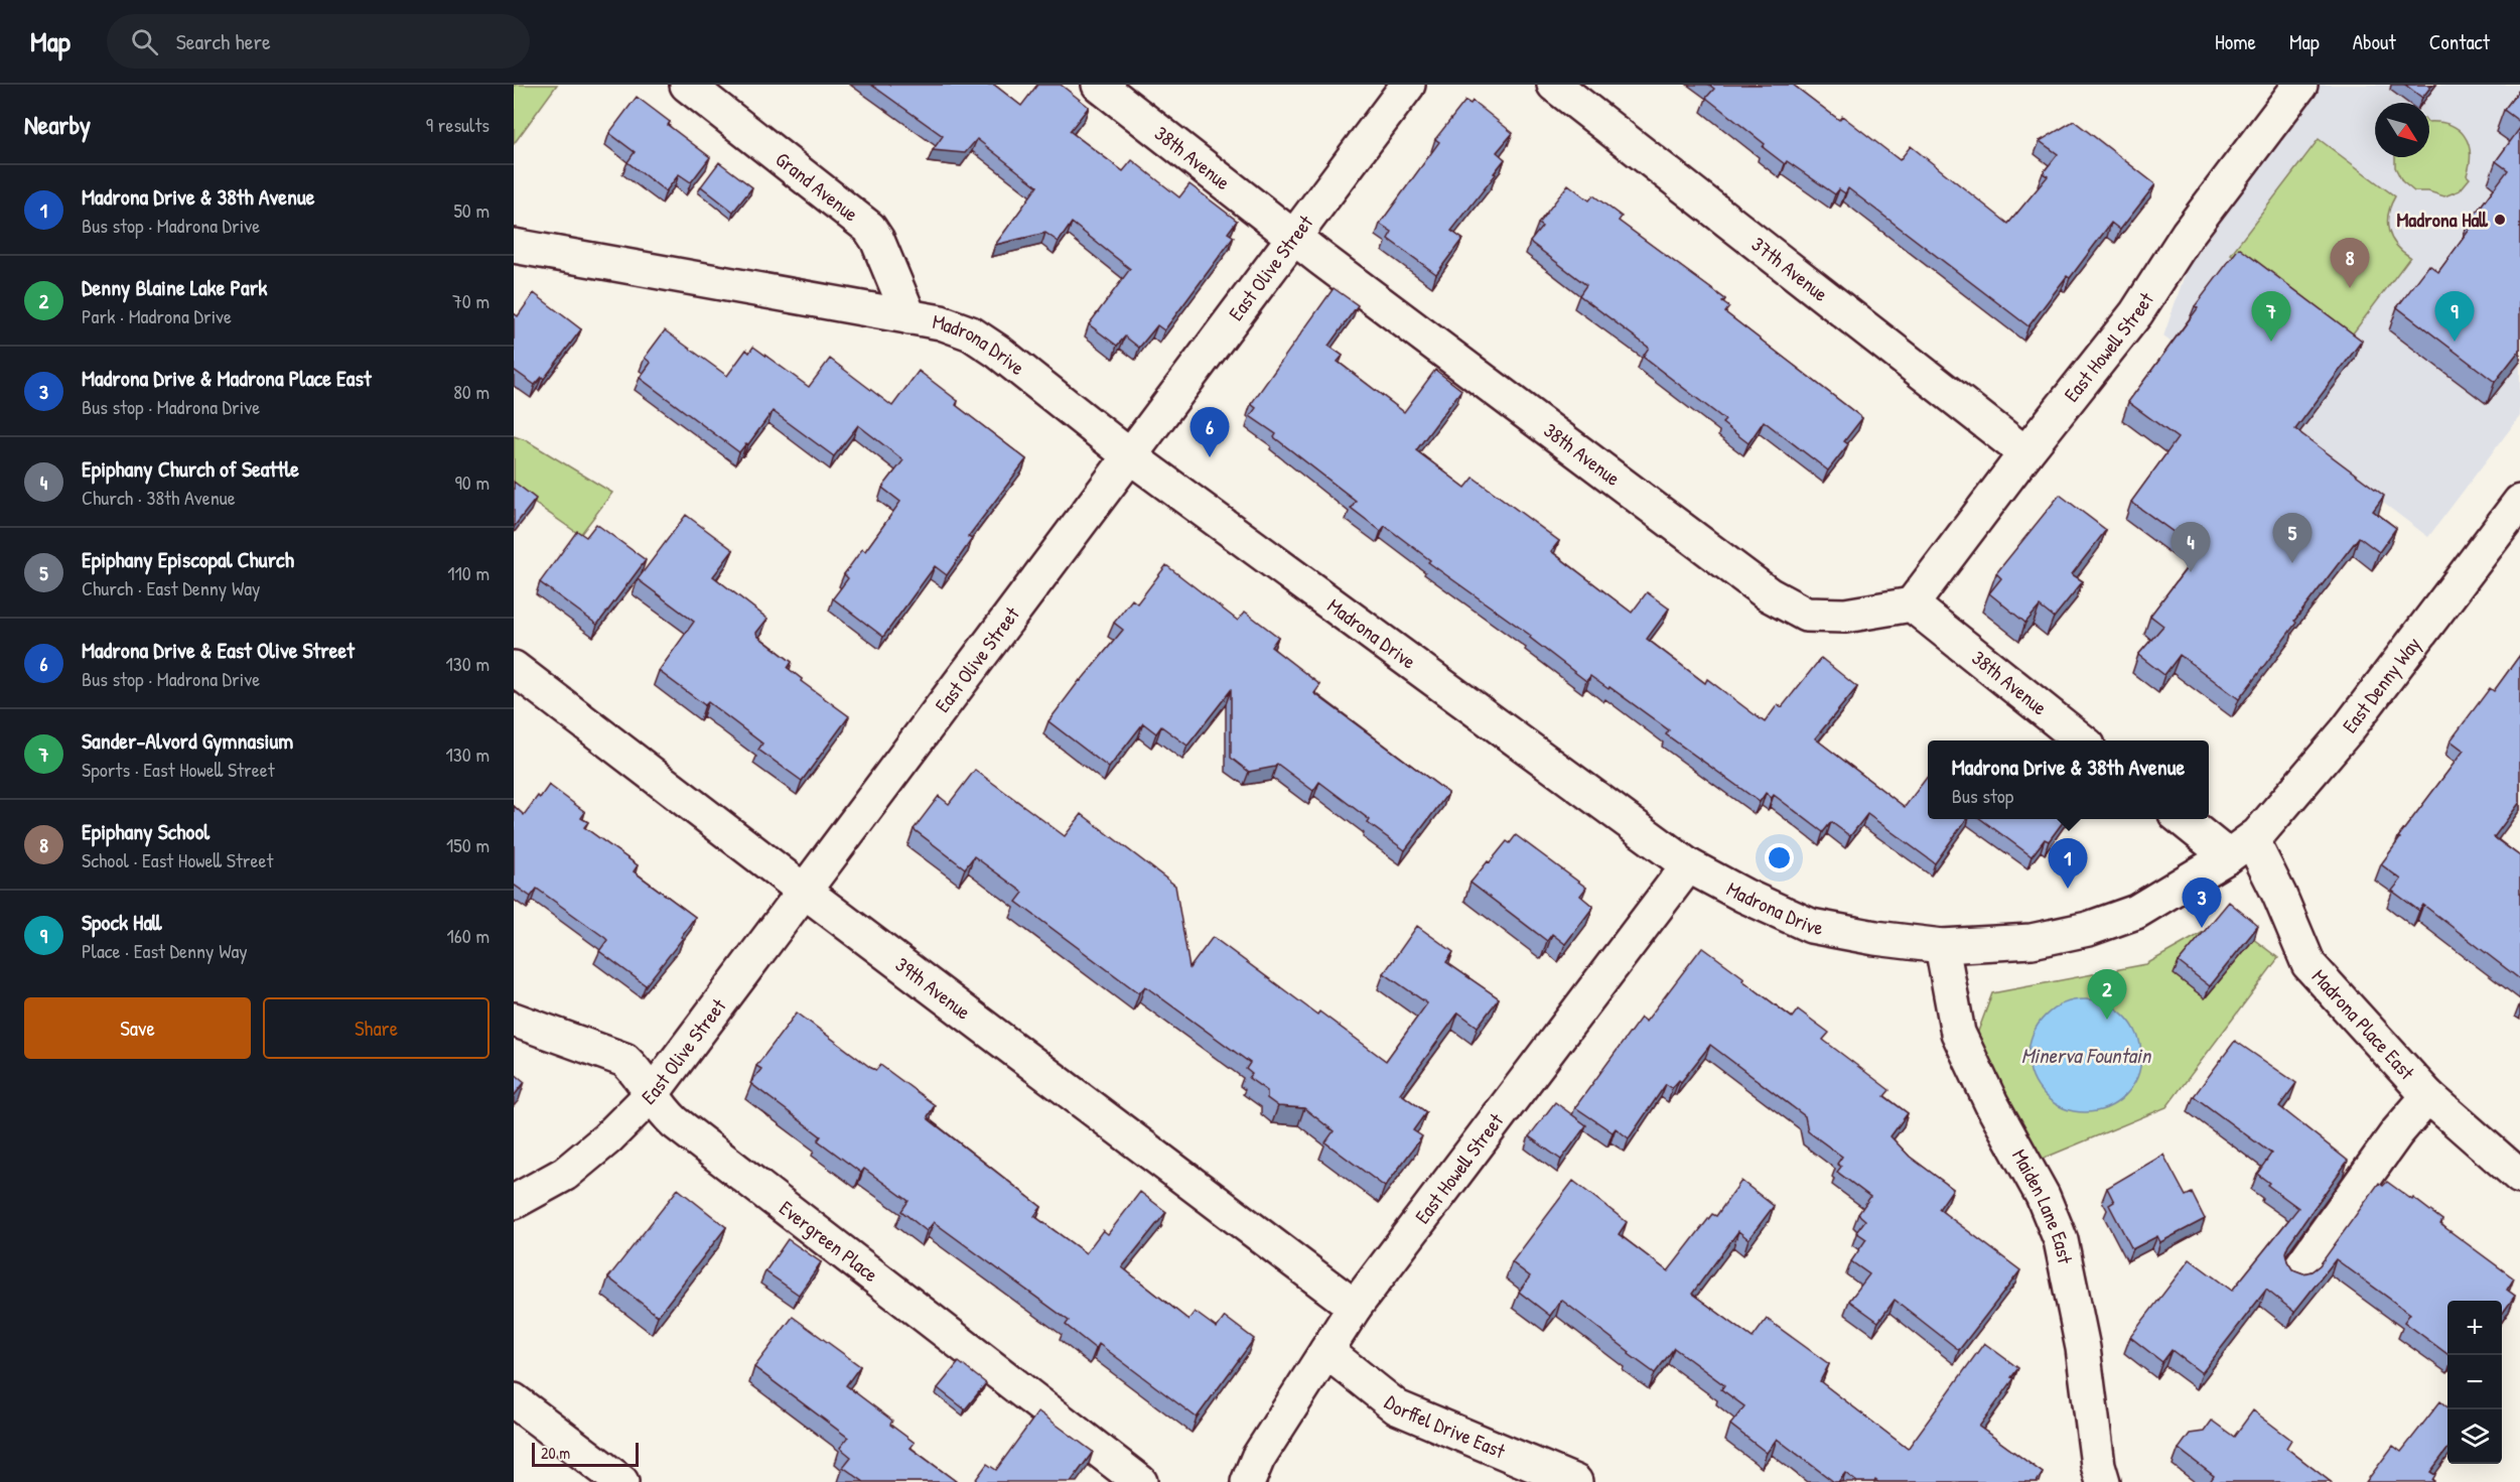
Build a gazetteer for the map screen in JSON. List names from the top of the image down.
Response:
{
  "streets": {
    "street": [
      "38th Avenue",
      "Grand Avenue",
      "East Olive Street",
      "37th Avenue",
      "East Howell Street",
      "Madrona Drive",
      "East Denny Way",
      "39th Avenue",
      "Madrona Place East",
      "Maiden Lane East",
      "Evergreen Place",
      "Dorffel Drive East"
    ]
  },
  "crossings": [
    ["38th Avenue", "East Olive Street"],
    ["38th Avenue", "East Howell Street"],
    ["Grand Avenue", "Madrona Drive"],
    ["East Olive Street", "Madrona Drive"],
    ["East Olive Street", "39th Avenue"],
    ["East Olive Street", "Evergreen Place"],
    ["37th Avenue", "East Howell Street"],
    ["East Howell Street", "Madrona Drive"],
    ["East Howell Street", "39th Avenue"],
    ["East Howell Street", "Dorffel Drive East"],
    ["Madrona Drive", "East Denny Way"],
    ["Madrona Drive", "Madrona Place East"],
    ["Madrona Drive", "Maiden Lane East"],
    ["East Denny Way", "Madrona Place East"]
  ],
  "water": ["Minerva Fountain"],
  "places": ["Madrona Hall"],
  "scale_bar": "20 m",
  "north": "bottom right",
  "page": {
    "header": "Map",
    "search": "Search here",
    "nav": [
      "Home",
      "Map",
      "About",
      "Contact"
    ],
    "heading": ["Nearby", "9 results"],
    "list": [
      {
        "mark": "1",
        "name": "Madrona Drive & 38th Avenue",
        "note": "Bus stop · Madrona Drive",
        "value": "50 m"
      },
      {
        "mark": "2",
        "name": "Denny Blaine Lake Park",
        "note": "Park · Madrona Drive",
        "value": "70 m"
      },
      {
        "mark": "3",
        "name": "Madrona Drive & Madrona Place East",
        "note": "Bus stop · Madrona Drive",
        "value": "80 m"
      },
      {
        "mark": "4",
        "name": "Epiphany Church of Seattle",
        "note": "Church · 38th Avenue",
        "value": "90 m"
      },
      {
        "mark": "5",
        "name": "Epiphany Episcopal Church",
        "note": "Church · East Denny Way",
        "value": "110 m"
      },
      {
        "mark": "6",
        "name": "Madrona Drive & East Olive Street",
        "note": "Bus stop · Madrona Drive",
        "value": "130 m"
      },
      {
        "mark": "7",
        "name": "Sander-Alvord Gymnasium",
        "note": "Sports · East Howell Street",
        "value": "130 m"
      },
      {
        "mark": "8",
        "name": "Epiphany School",
        "note": "School · East Howell Street",
        "value": "150 m"
      },
      {
        "mark": "9",
        "name": "Spock Hall",
        "note": "Place · East Denny Way",
        "value": "160 m"
      }
    ],
    "pins": [
      "8",
      "7",
      "9",
      "6",
      "5",
      "4",
      "1",
      "3",
      "2"
    ],
    "popup": ["Madrona Drive & 38th Avenue", "Bus stop"],
    "buttons": ["Save", "Share"],
    "map_buttons": ["+", "−"],
    "scale": "20 m"
  }
}
